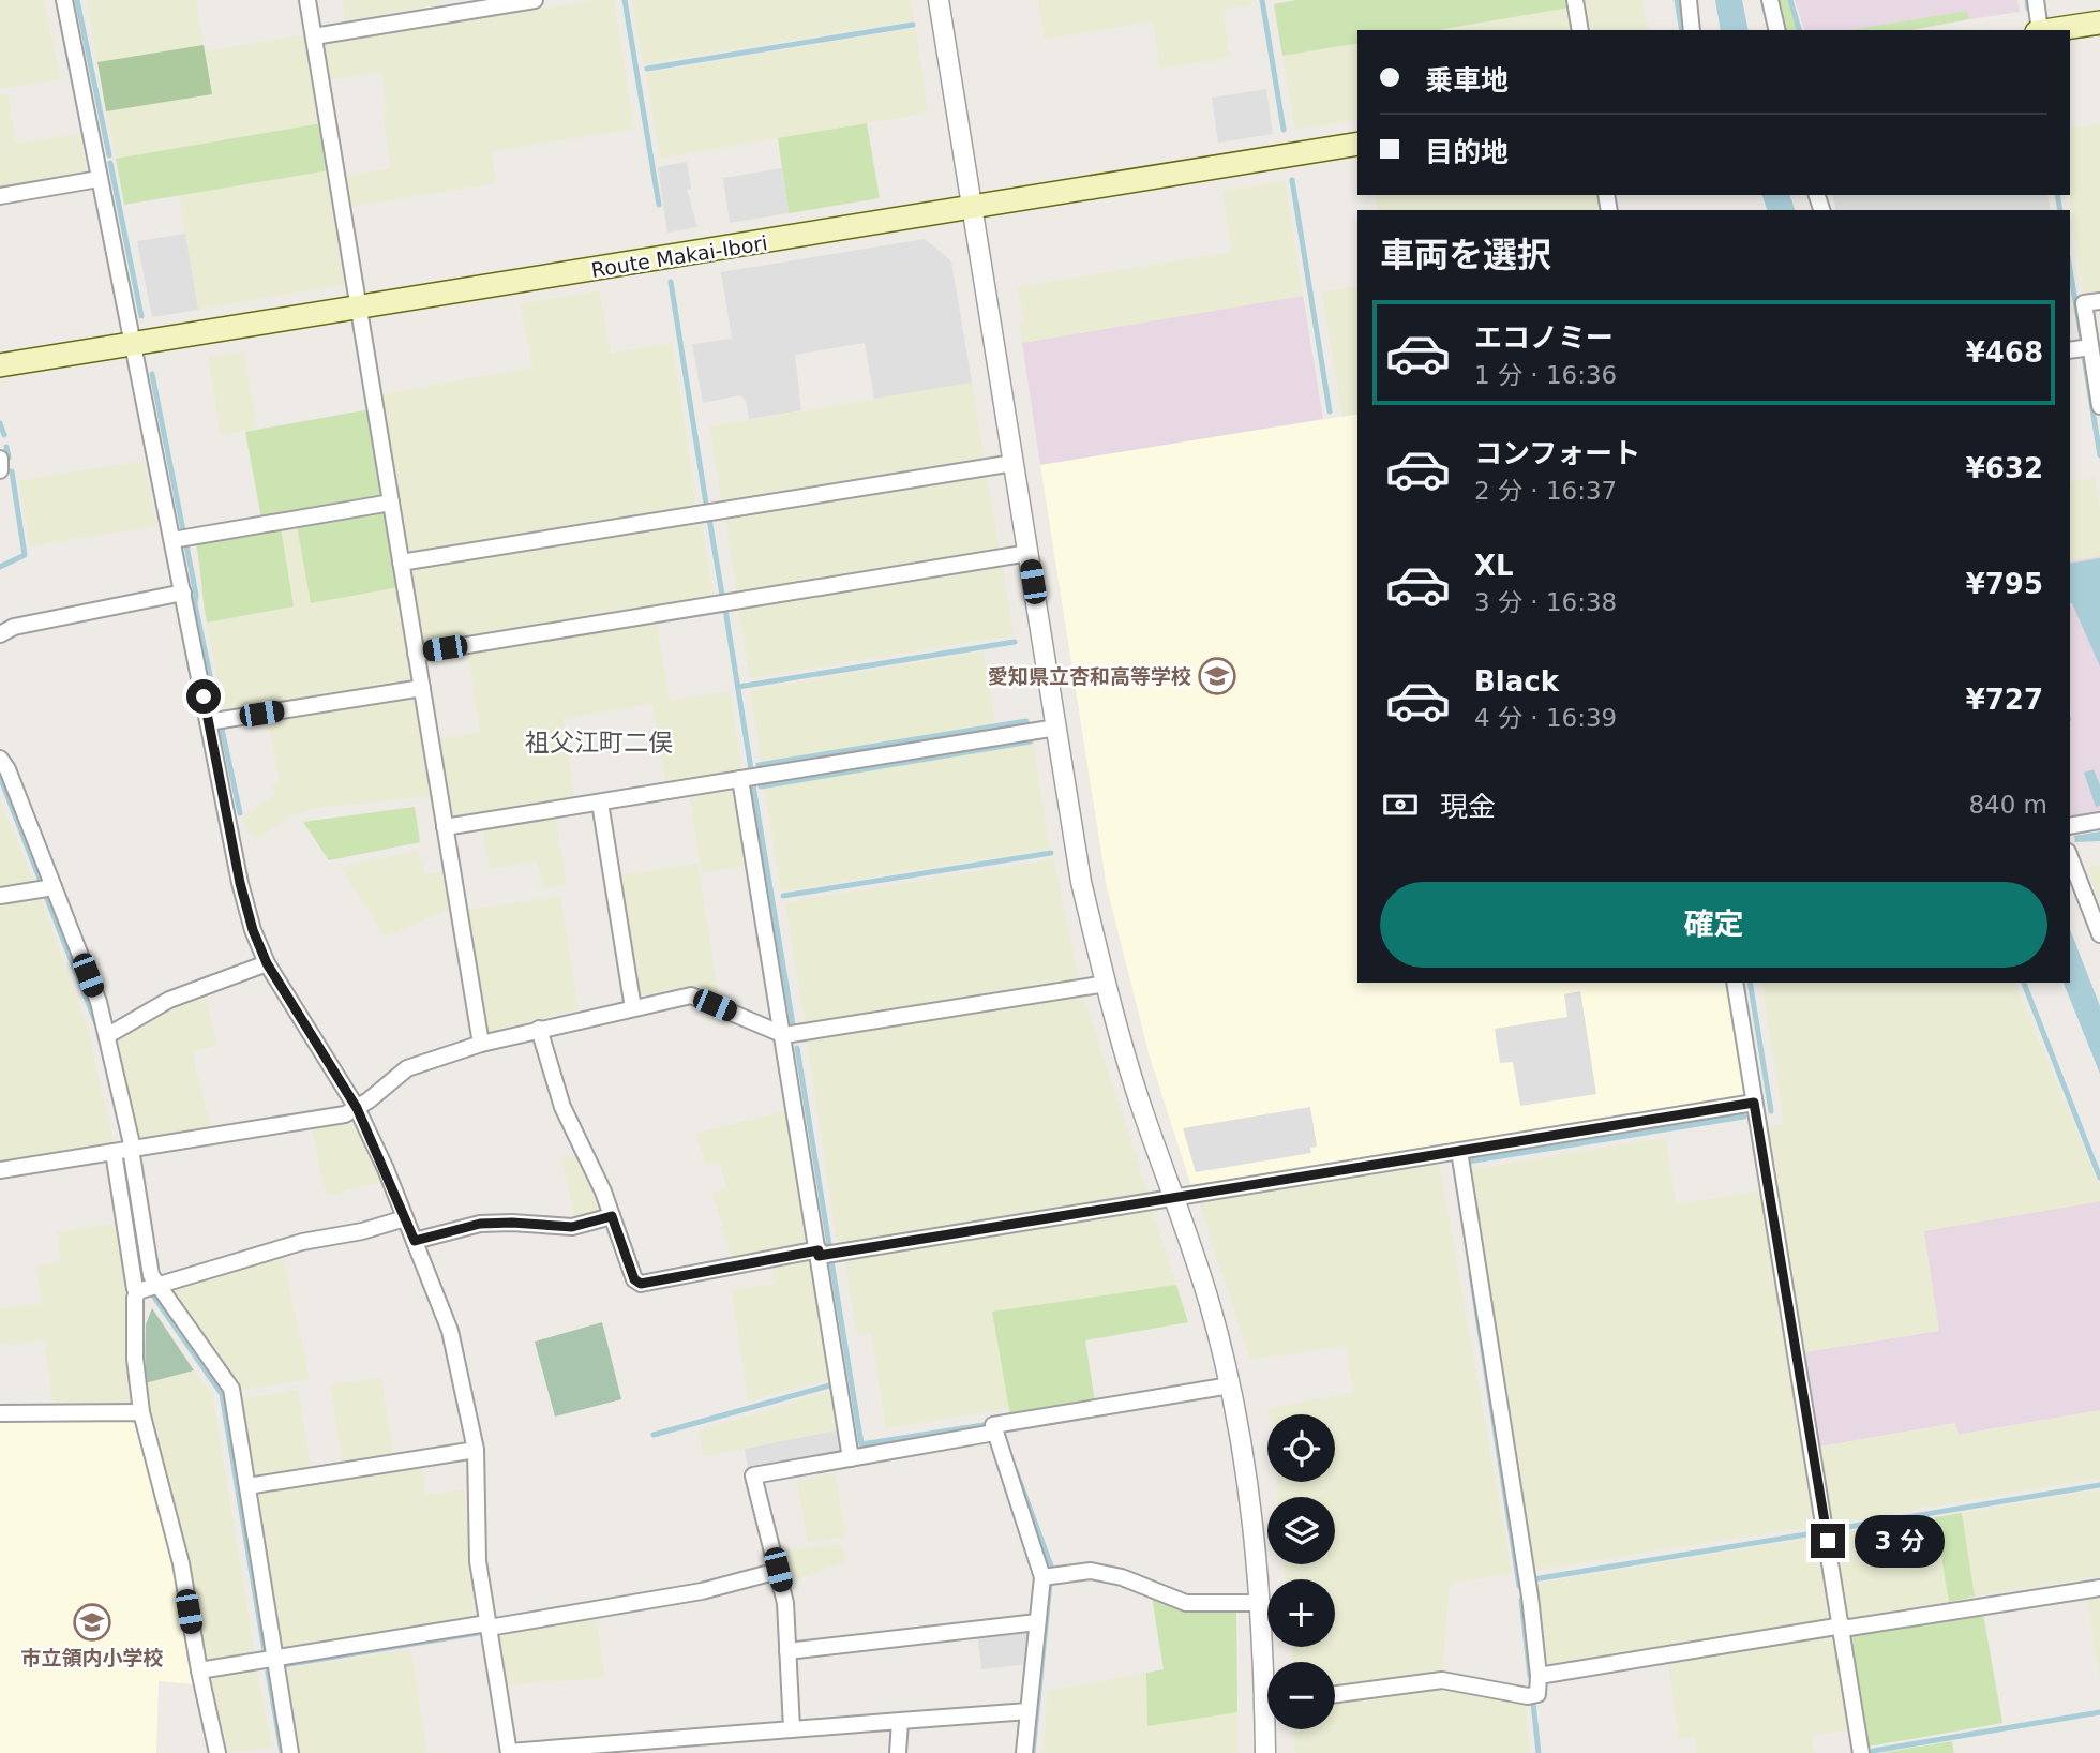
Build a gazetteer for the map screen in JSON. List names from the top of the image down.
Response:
{
  "streets": {
    "main road": ["Route Makai-Ibori"]
  },
  "districts": ["祖父江町二俣"],
  "places": {
    "school or university": ["愛知県立杏和高等学校", "市立領内小学校"]
  },
  "page": {
    "banner": ["乗車地", "目的地"],
    "heading": "車両を選択",
    "list": [
      {
        "name": "エコノミー",
        "note": "1 分 · 16:36",
        "value": "¥468"
      },
      {
        "name": "コンフォート",
        "note": "2 分 · 16:37",
        "value": "¥632"
      },
      {
        "name": "XL",
        "note": "3 分 · 16:38",
        "value": "¥795"
      },
      {
        "name": "Black",
        "note": "4 分 · 16:39",
        "value": "¥727"
      }
    ],
    "pay": ["現金", "840 m"],
    "buttons": "確定",
    "map_buttons": ["+", "−"],
    "bubble": "3 分"
  }
}
